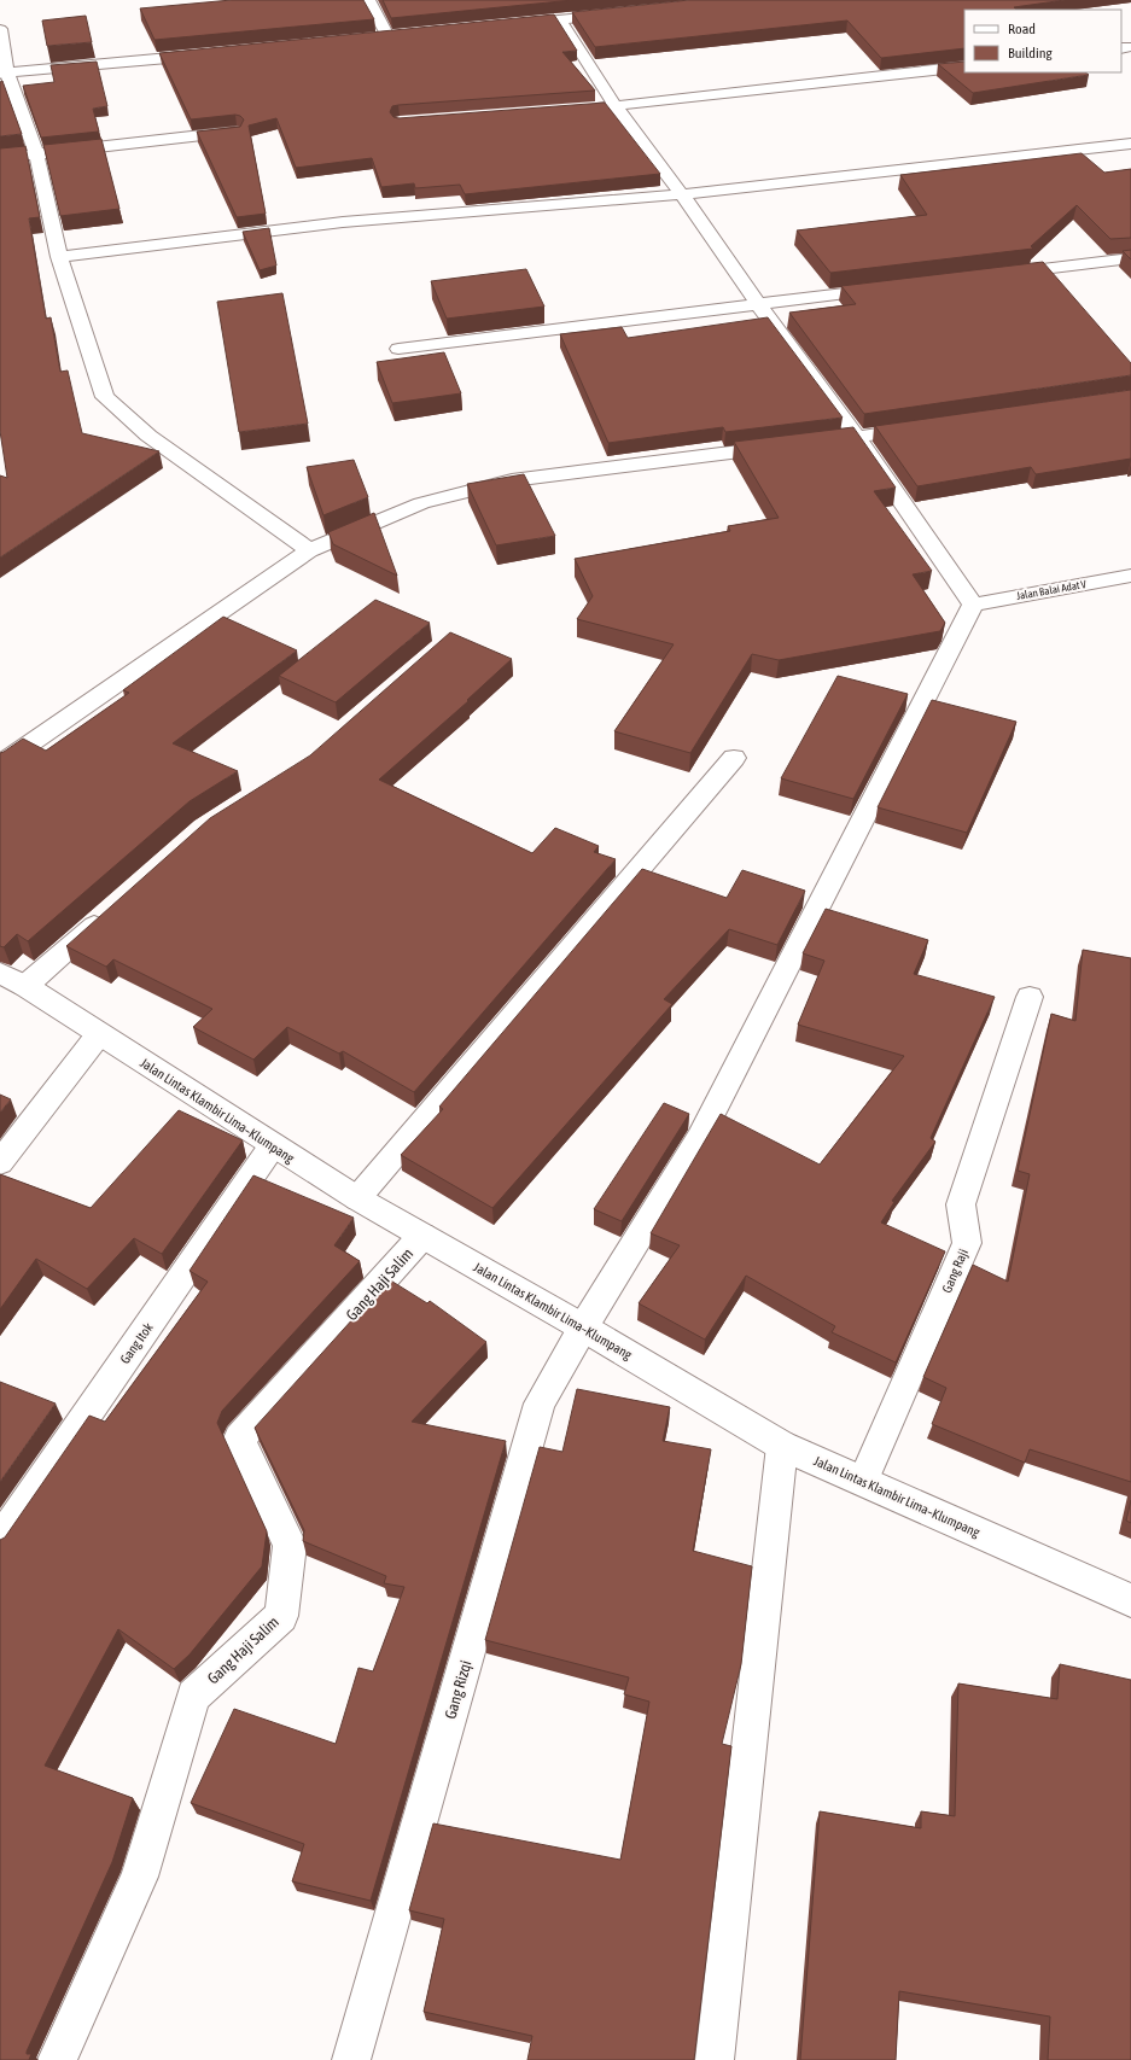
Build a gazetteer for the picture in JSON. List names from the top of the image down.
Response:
{
  "streets": {
    "street": [
      "Jalan Balai Adat V",
      "Jalan Lintas Klambir Lima–Klumpang",
      "Gang Raji",
      "Gang Haji Salim",
      "Gang Itok",
      "Gang Rizqi"
    ]
  },
  "crossings": [
    ["Jalan Balai Adat V", "Gang Rizqi"],
    ["Jalan Lintas Klambir Lima–Klumpang", "Gang Raji"],
    ["Jalan Lintas Klambir Lima–Klumpang", "Gang Haji Salim"],
    ["Jalan Lintas Klambir Lima–Klumpang", "Gang Itok"],
    ["Jalan Lintas Klambir Lima–Klumpang", "Gang Rizqi"]
  ],
  "legend": ["Road", "Building"]
}
